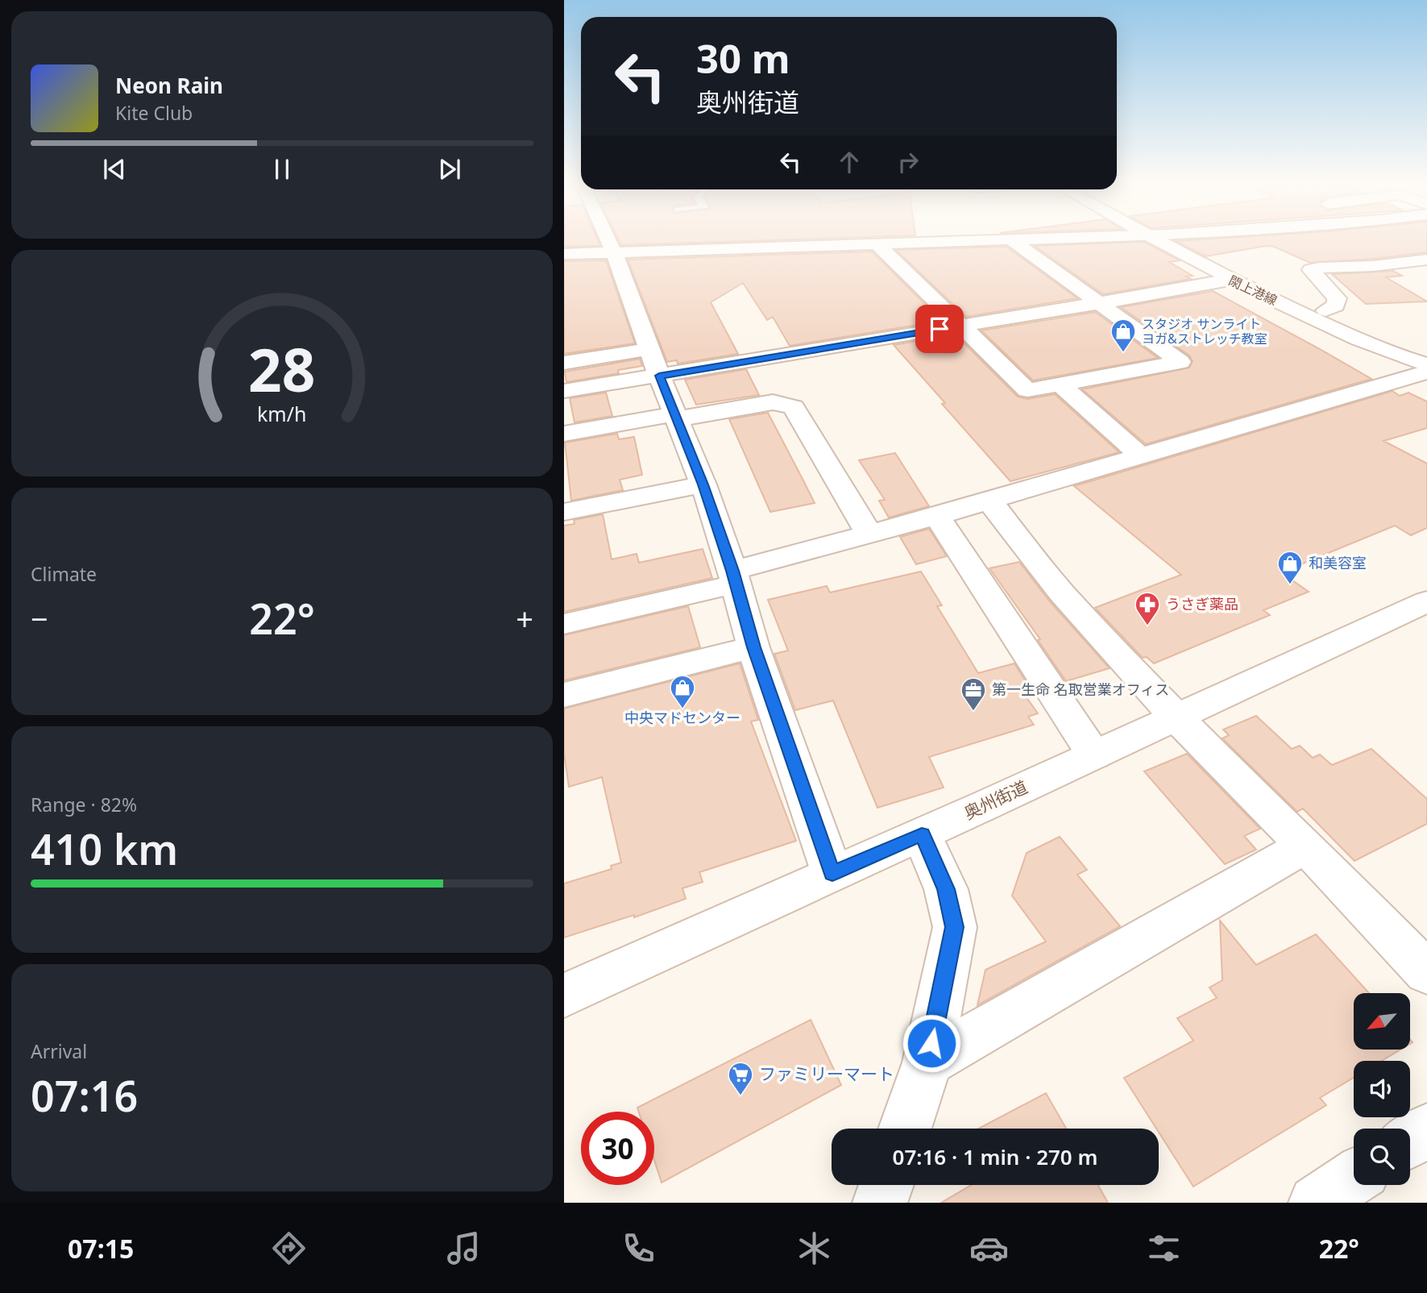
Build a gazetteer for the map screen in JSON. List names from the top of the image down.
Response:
{
  "streets": {
    "street": ["閖上港線", "奥州街道"]
  },
  "places": {
    "shop": ["スタジオ サンライト ヨガ&ストレッチ教室", "和美容室", "中央マドセンター"],
    "pharmacy": ["うさぎ薬品"],
    "office": ["第一生命 名取営業オフィス"],
    "supermarket": ["ファミリーマート"]
  },
  "north": "bottom left",
  "page": {
    "turn": ["30 m", "奥州街道"],
    "song": ["Neon Rain", "Kite Club"],
    "tile": [
      "Climate",
      ["Range · 82%", "410 km"],
      ["Arrival", "07:16"]
    ],
    "heat": ["−", "22°", "+"],
    "limit": "30",
    "trip": "07:16 · 1 min · 270 m",
    "tabs": ["07:15", "22°"],
    "gauge": ["28", "km/h"]
  }
}
